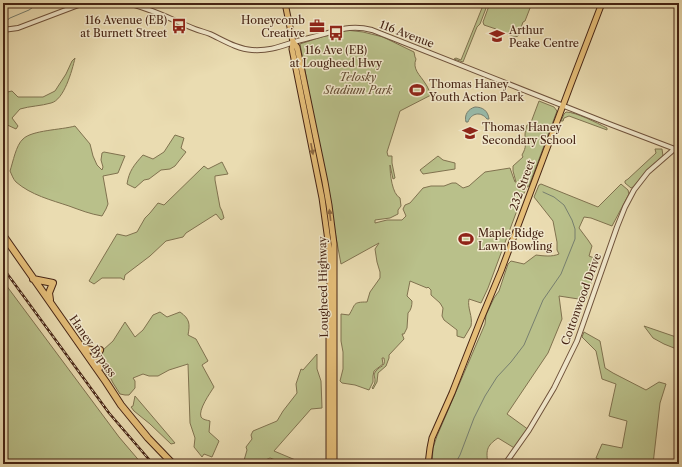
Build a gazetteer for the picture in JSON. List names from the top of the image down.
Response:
{
  "streets": {
    "highway": ["Haney Bypass"],
    "main road": ["232 Street", "Lougheed Highway"],
    "street": ["116 Avenue", "Cottonwood Drive"]
  },
  "crossings": [
    ["116 Avenue", "232 Street"],
    ["116 Avenue", "Lougheed Highway"],
    ["116 Avenue", "Cottonwood Drive"]
  ],
  "parks": ["Telosky Stadium Park"],
  "places": {
    "bus stop": ["116 Avenue (EB) at Burnett Street", "116 Ave (EB) at Lougheed Hwy"],
    "office": ["Honeycomb Creative"],
    "school or university": ["Arthur Peake Centre", "Thomas Haney Secondary School"],
    "sports": ["Thomas Haney Youth Action Park", "Maple Ridge Lawn Bowling"]
  }
}
